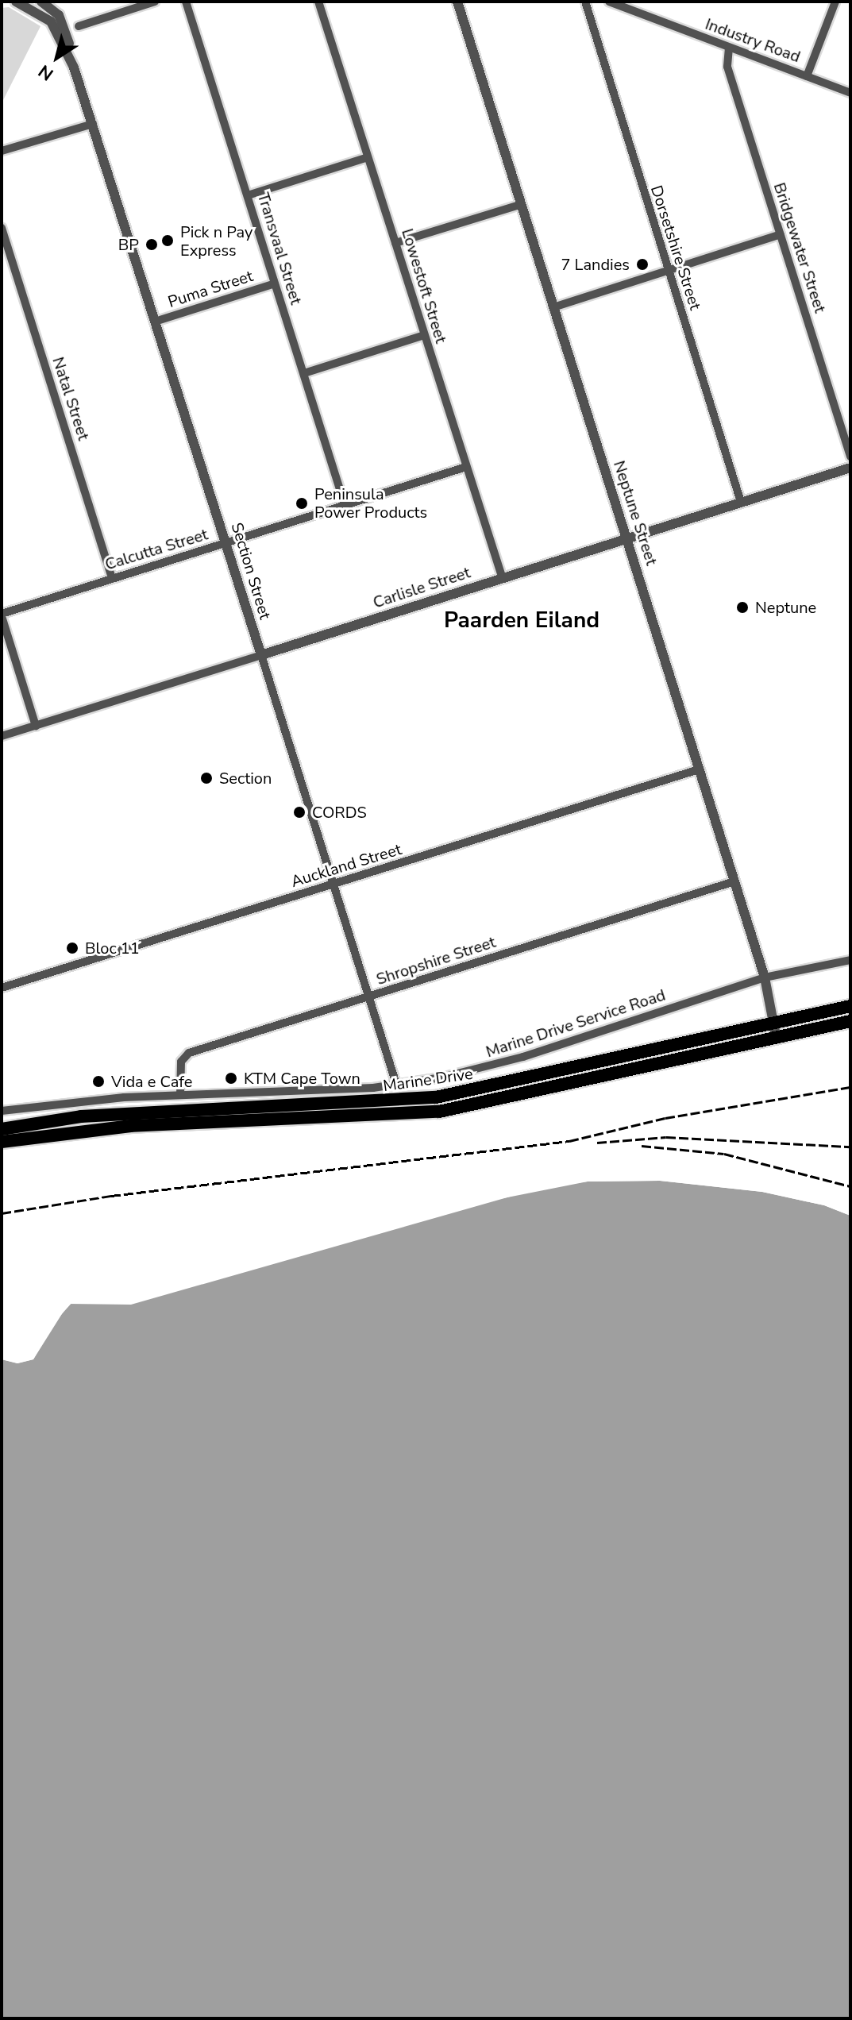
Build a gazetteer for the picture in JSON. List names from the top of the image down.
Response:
{
  "streets": {
    "main road": ["Marine Drive"],
    "street": [
      "Industry Road",
      "Dorsetshire Street",
      "Bridgewater Street",
      "Transvaal Street",
      "Lowestoft Street",
      "Puma Street",
      "Natal Street",
      "Neptune Street",
      "Calcutta Street",
      "Section Street",
      "Carlisle Street",
      "Auckland Street",
      "Shropshire Street",
      "Marine Drive Service Road"
    ]
  },
  "crossings": [
    ["Industry Road", "Bridgewater Street"],
    ["Dorsetshire Street", "Carlisle Street"],
    ["Transvaal Street", "Puma Street"],
    ["Transvaal Street", "Calcutta Street"],
    ["Lowestoft Street", "Calcutta Street"],
    ["Lowestoft Street", "Carlisle Street"],
    ["Puma Street", "Section Street"],
    ["Natal Street", "Calcutta Street"],
    ["Neptune Street", "Carlisle Street"],
    ["Neptune Street", "Auckland Street"],
    ["Neptune Street", "Shropshire Street"],
    ["Neptune Street", "Marine Drive Service Road"],
    ["Neptune Street", "Marine Drive"],
    ["Calcutta Street", "Section Street"],
    ["Section Street", "Carlisle Street"],
    ["Section Street", "Auckland Street"],
    ["Section Street", "Shropshire Street"],
    ["Section Street", "Marine Drive Service Road"],
    ["Shropshire Street", "Marine Drive Service Road"]
  ],
  "districts": ["Paarden Eiland"],
  "places": [
    "Pick n Pay Express",
    "BP",
    "7 Landies",
    "Peninsula Power Products",
    "Neptune",
    "Section",
    "CORDS",
    "Bloc 11",
    "KTM Cape Town",
    "Vida e Cafe"
  ],
  "north": "bottom left"
}
